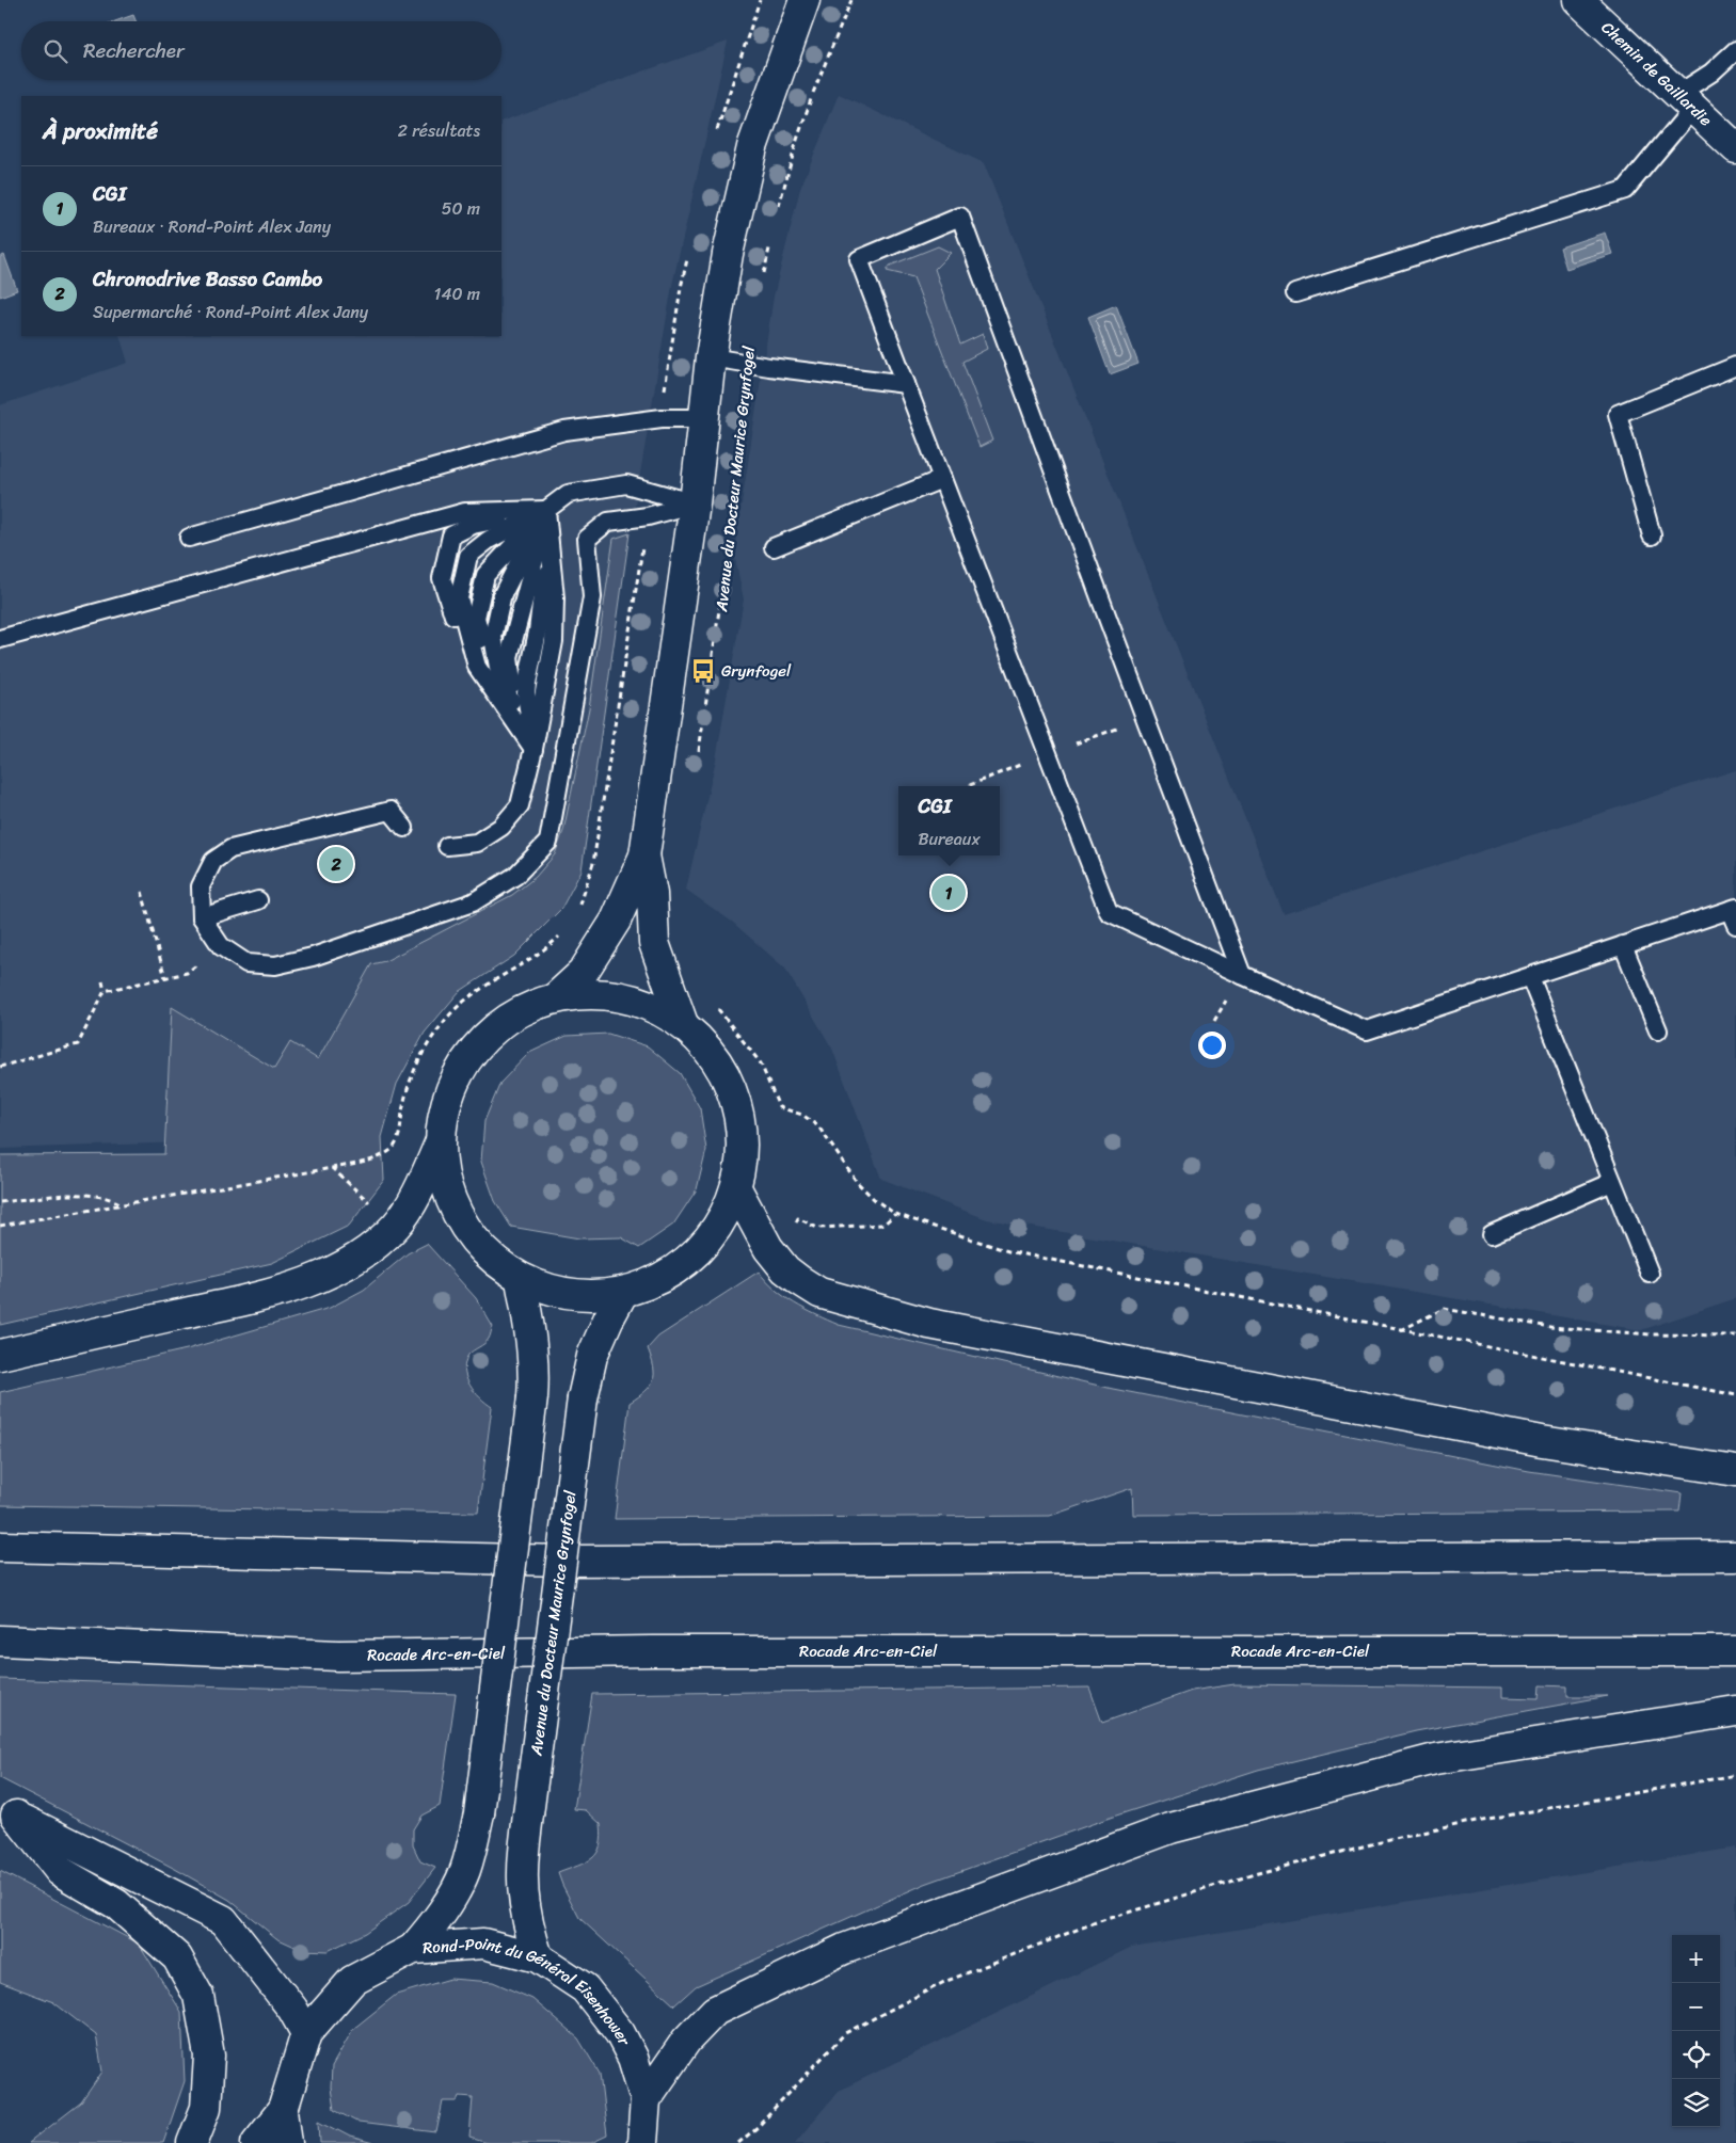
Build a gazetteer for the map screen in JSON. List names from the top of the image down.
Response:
{
  "streets": {
    "main road": [
      "Chemin de Gaillardie",
      "Avenue du Docteur Maurice Grynfogel",
      "Rocade Arc-en-Ciel",
      "Rond-Point du Général Eisenhower"
    ]
  },
  "crossings": [
    ["Avenue du Docteur Maurice Grynfogel", "Rond-Point du Général Eisenhower"]
  ],
  "places": {
    "bus stop": ["Grynfogel"]
  },
  "page": {
    "search": "Rechercher",
    "heading": ["À proximité", "2 résultats"],
    "list": [
      {
        "mark": "1",
        "name": "CGI",
        "note": "Bureaux · Rond-Point Alex Jany",
        "value": "50 m"
      },
      {
        "mark": "2",
        "name": "Chronodrive Basso Cambo",
        "note": "Supermarché · Rond-Point Alex Jany",
        "value": "140 m"
      }
    ],
    "popup": ["CGI", "Bureaux"],
    "pins": ["2", "1"],
    "map_buttons": ["+", "−"]
  }
}
